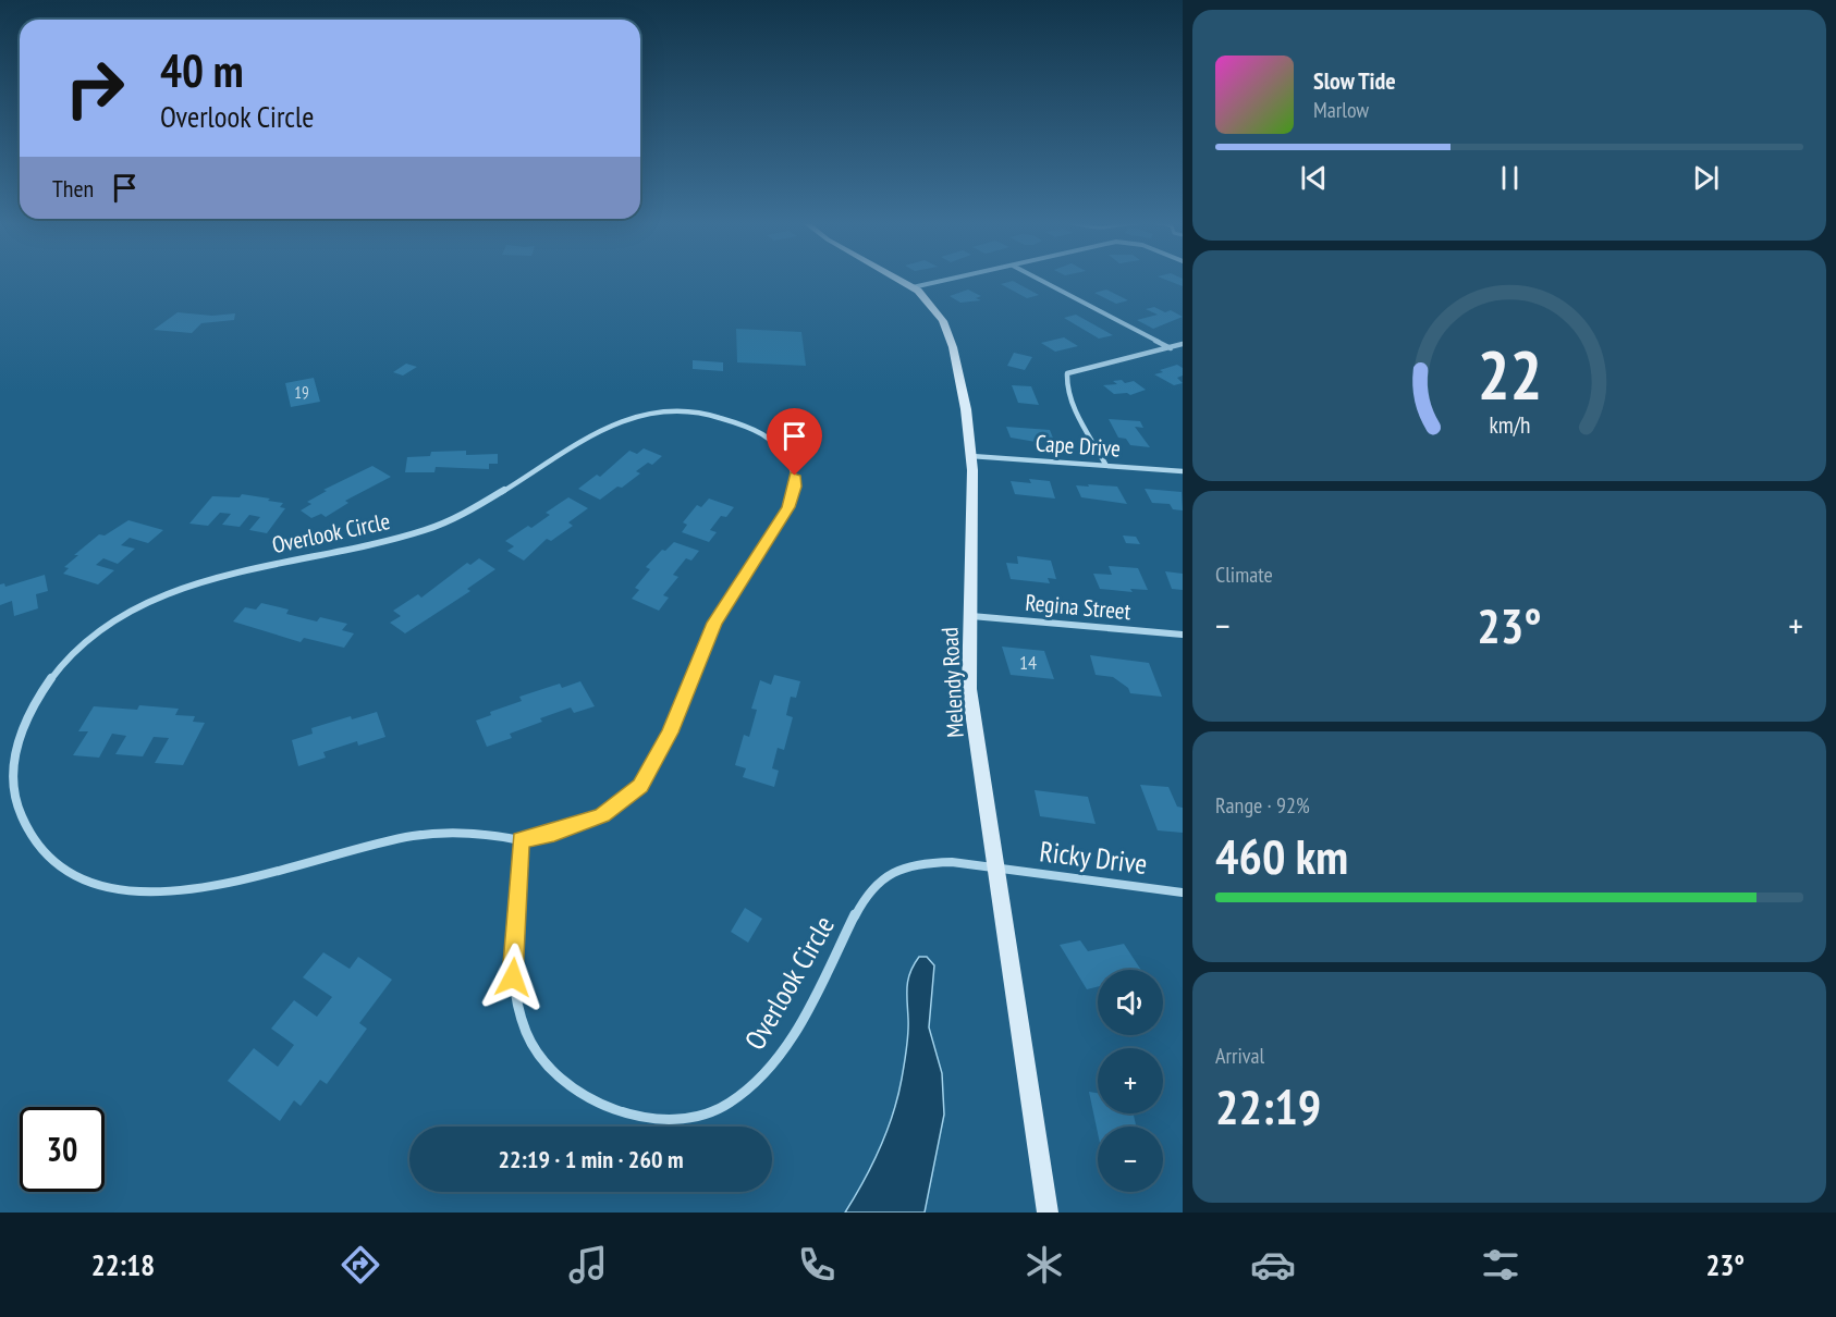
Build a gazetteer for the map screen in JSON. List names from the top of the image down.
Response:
{
  "streets": {
    "street": [
      "Cape Drive",
      "Overlook Circle",
      "Regina Street",
      "Melendy Road",
      "Ricky Drive"
    ]
  },
  "crossings": [
    ["Cape Drive", "Melendy Road"],
    ["Overlook Circle", "Melendy Road"],
    ["Overlook Circle", "Ricky Drive"],
    ["Regina Street", "Melendy Road"],
    ["Melendy Road", "Ricky Drive"]
  ],
  "house_numbers": ["19", "14"],
  "page": {
    "turn": ["40 m", "Overlook Circle"],
    "song": ["Slow Tide", "Marlow"],
    "then": "Then",
    "tile": [
      "Climate",
      ["Range · 92%", "460 km"],
      ["Arrival", "22:19"]
    ],
    "heat": ["−", "23°", "+"],
    "map_buttons": ["+", "−"],
    "limit": "30",
    "trip": "22:19 · 1 min · 260 m",
    "tabs": ["22:18", "23°"],
    "gauge": ["22", "km/h"]
  }
}
